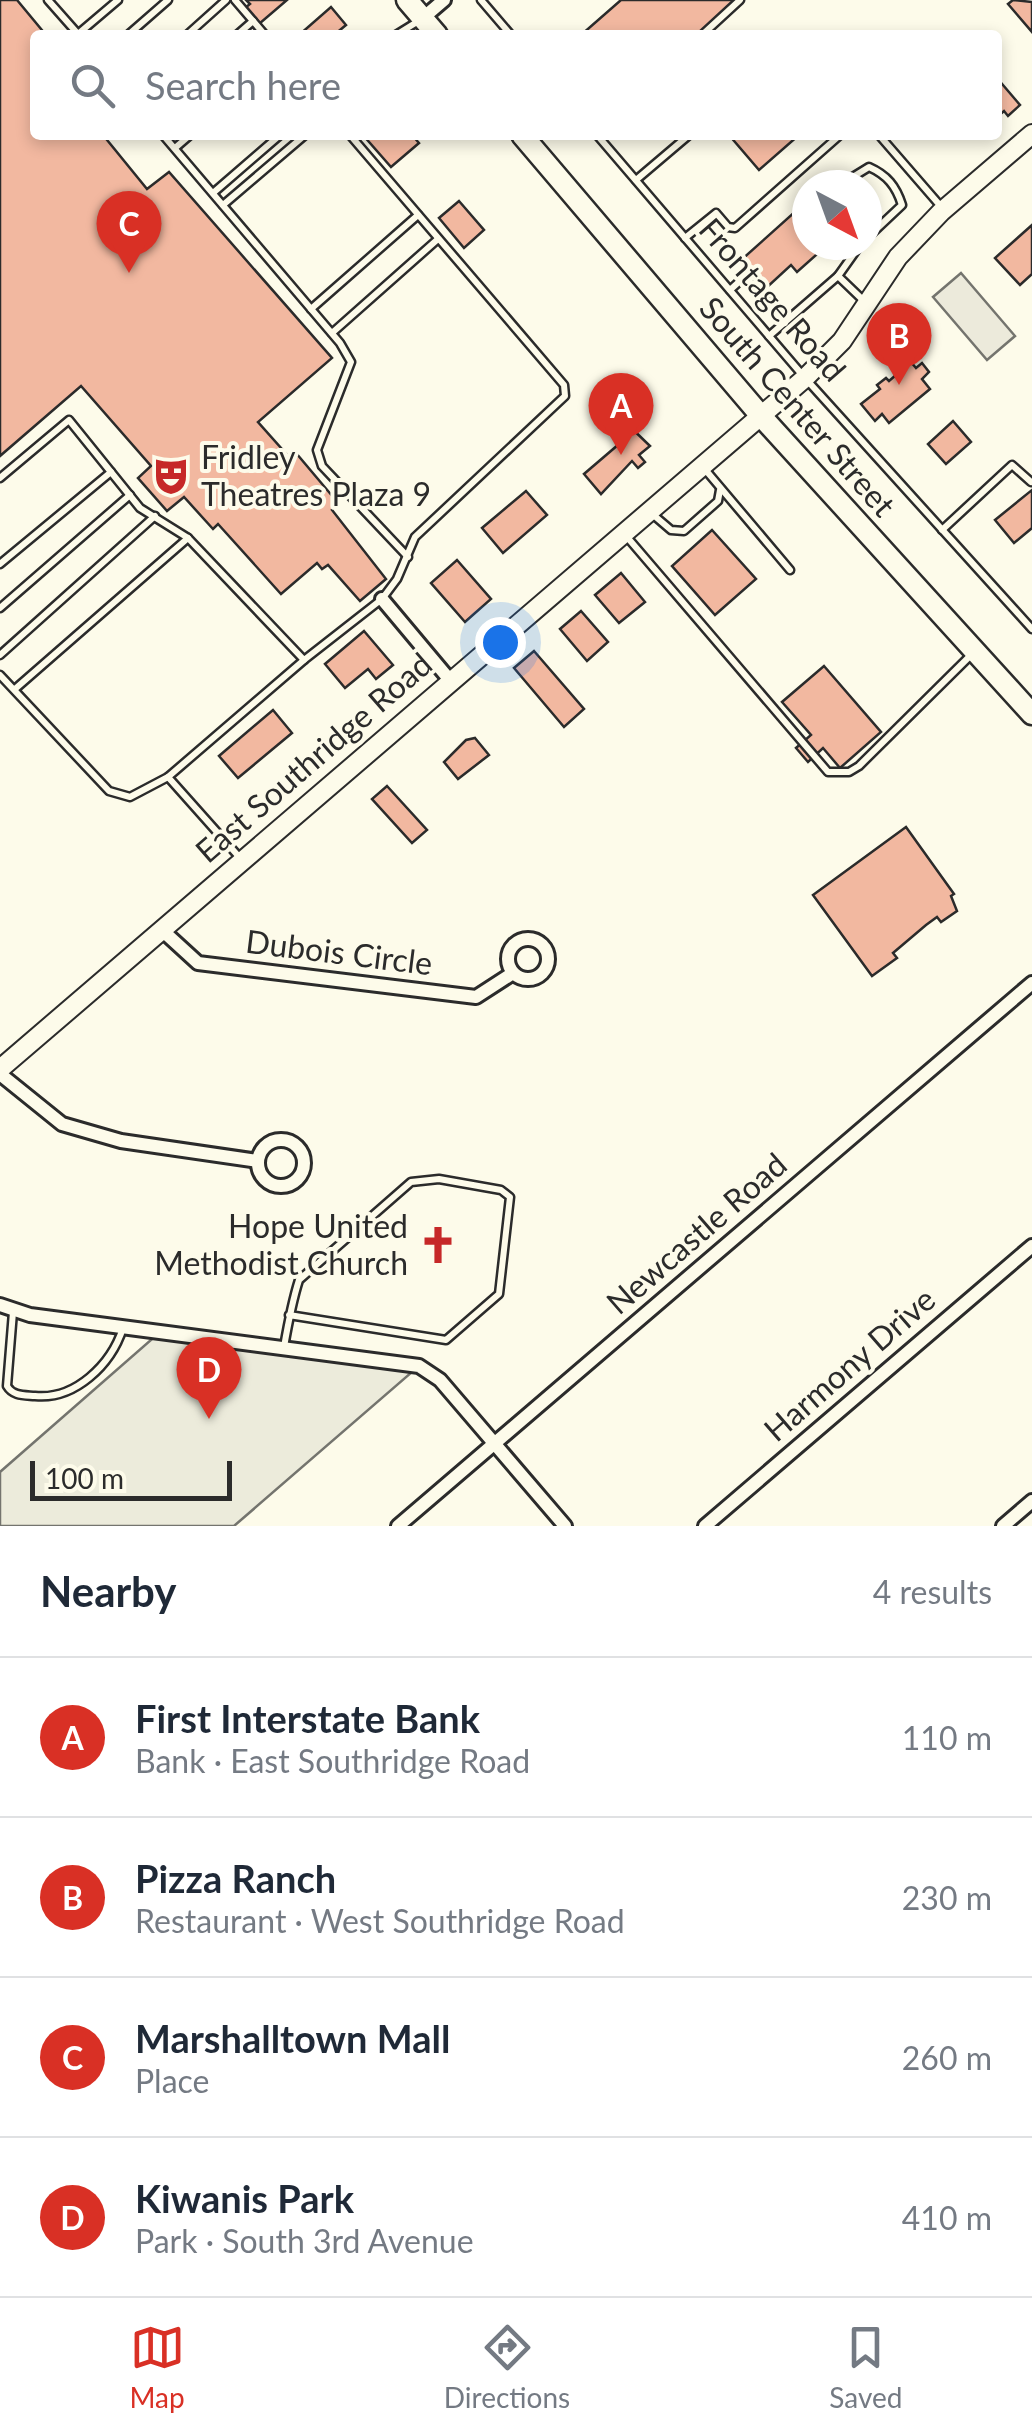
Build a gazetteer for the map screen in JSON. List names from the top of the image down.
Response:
{
  "streets": {
    "main road": ["South Center Street"],
    "street": [
      "East Southridge Road",
      "Dubois Circle",
      "Newcastle Road",
      "Harmony Drive"
    ],
    "lane": ["Frontage Road"]
  },
  "crossings": [
    ["Frontage Road", "East Southridge Road"],
    ["South Center Street", "East Southridge Road"],
    ["East Southridge Road", "Dubois Circle"]
  ],
  "places": {
    "theatre": ["Fridley Theatres Plaza 9"],
    "church": ["Hope United Methodist Church"]
  },
  "scale_bar": "100 m",
  "north": "bottom right",
  "page": {
    "search": "Search here",
    "pins": [
      "C",
      "B",
      "A",
      "D"
    ],
    "scale": "100 m",
    "heading": ["Nearby", "4 results"],
    "list": [
      {
        "mark": "A",
        "name": "First Interstate Bank",
        "note": "Bank · East Southridge Road",
        "value": "110 m"
      },
      {
        "mark": "B",
        "name": "Pizza Ranch",
        "note": "Restaurant · West Southridge Road",
        "value": "230 m"
      },
      {
        "mark": "C",
        "name": "Marshalltown Mall",
        "note": "Place",
        "value": "260 m"
      },
      {
        "mark": "D",
        "name": "Kiwanis Park",
        "note": "Park · South 3rd Avenue",
        "value": "410 m"
      }
    ],
    "nav": ["Map", "Directions", "Saved"]
  }
}
